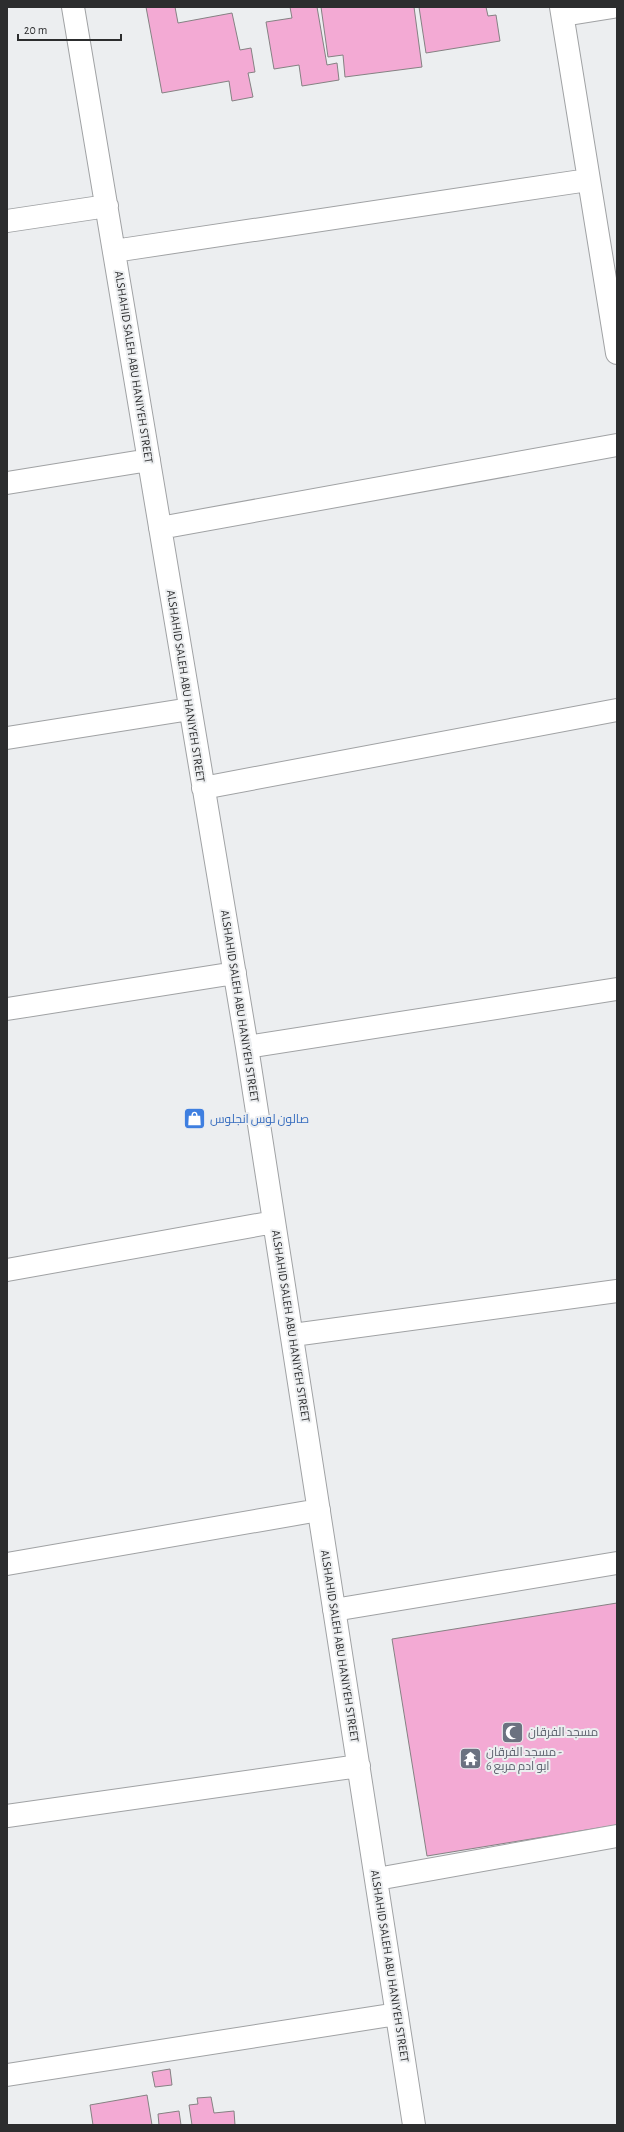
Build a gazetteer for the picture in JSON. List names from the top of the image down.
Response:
{
  "streets": {
    "street": ["ALSHAHID SALEH ABU HANIYEH STREET"]
  },
  "places": {
    "shop": ["صالون لوس انجلوس"],
    "mosque": ["مسجد الفرقان"],
    "temple": ["مسجد الفرقان - ابو ادم مربع 6"]
  },
  "scale_bar": "20 m"
}
